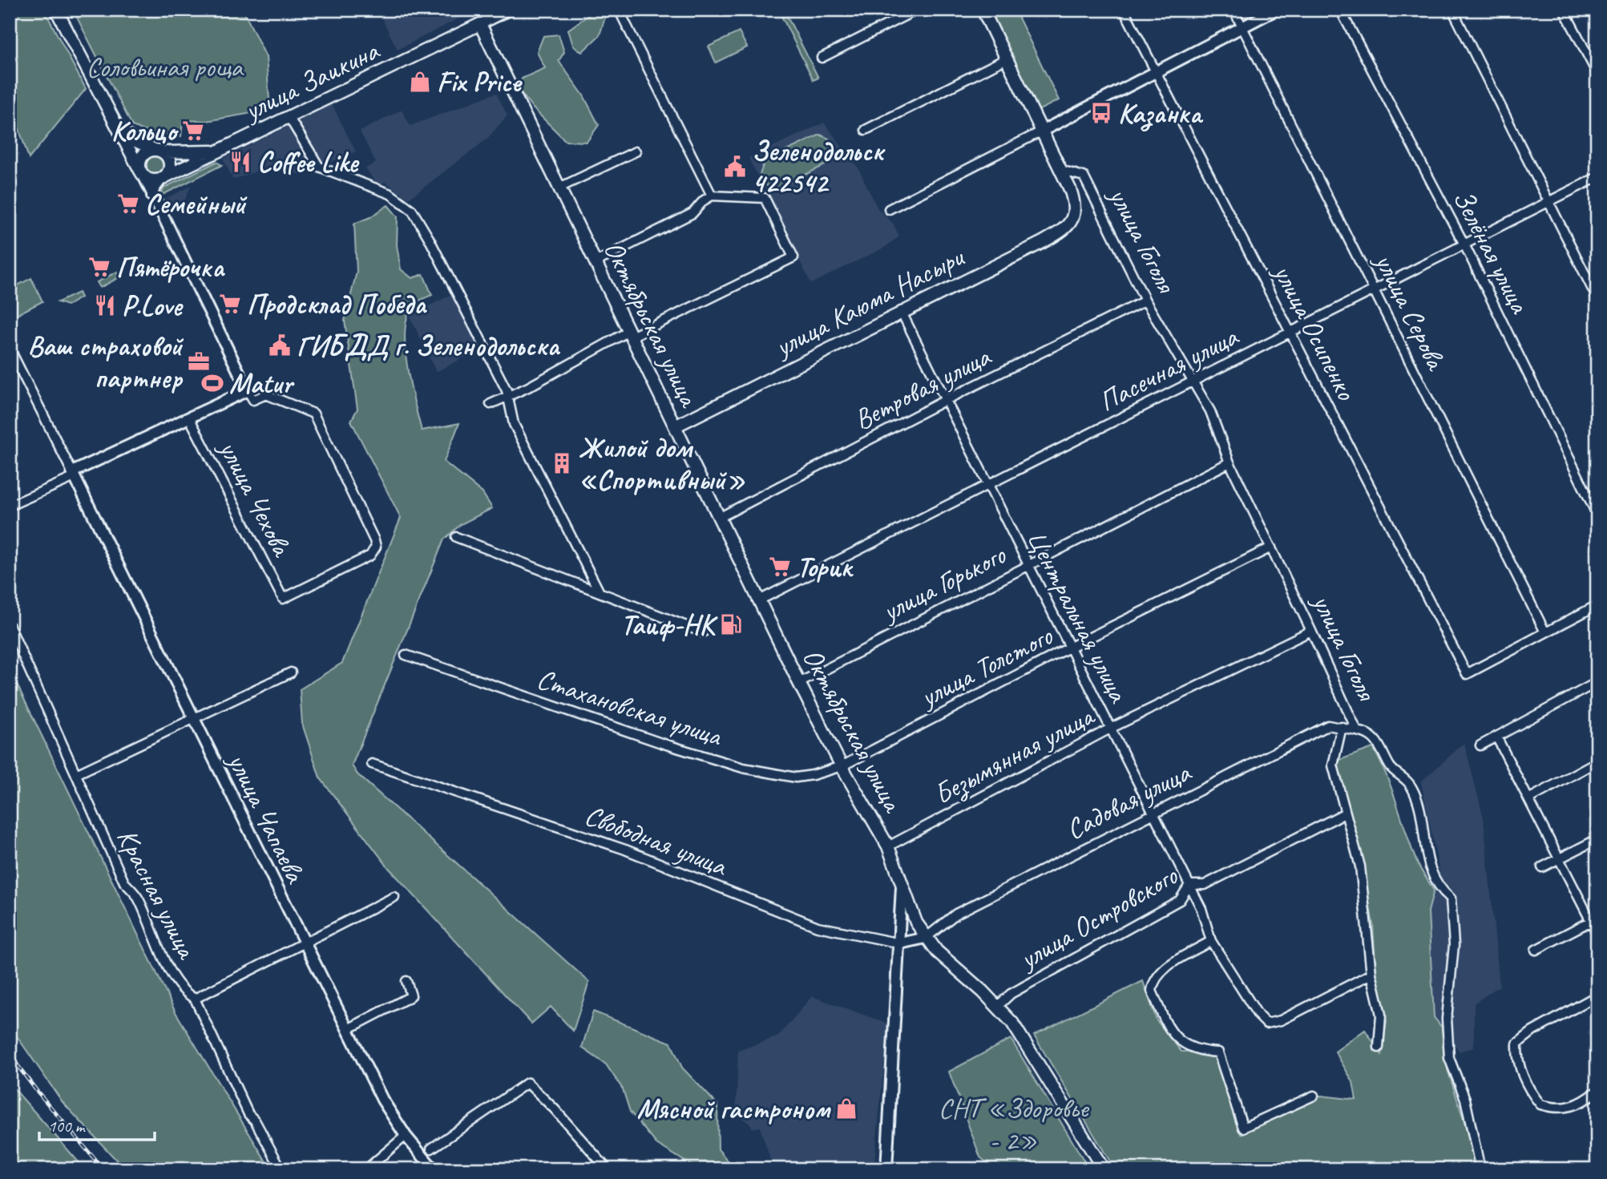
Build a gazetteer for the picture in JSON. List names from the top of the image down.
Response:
{
  "streets": {
    "main road": [
      "улица Заикина",
      "улица Гоголя",
      "улица Каюма Насыри",
      "Октябрьская улица"
    ],
    "street": [
      "Зелёная улица",
      "улица Серова",
      "улица Осипенко",
      "Пасечная улица",
      "Ветровая улица",
      "улица Чехова",
      "улица Горького",
      "Центральная улица",
      "улица Толстого",
      "Стахановская улица",
      "Безымянная улица",
      "Садовая улица",
      "улица Чапаева",
      "Свободная улица",
      "Красная улица",
      "улица Островского"
    ]
  },
  "crossings": [
    ["улица Заикина", "Октябрьская улица"],
    ["улица Гоголя", "улица Каюма Насыри"],
    ["улица Гоголя", "Пасечная улица"],
    ["улица Гоголя", "Ветровая улица"],
    ["улица Гоголя", "улица Горького"],
    ["улица Гоголя", "улица Толстого"],
    ["улица Гоголя", "Безымянная улица"],
    ["улица Гоголя", "Садовая улица"],
    ["Зелёная улица", "Пасечная улица"],
    ["улица Каюма Насыри", "Октябрьская улица"],
    ["улица Каюма Насыри", "Центральная улица"],
    ["улица Серова", "улица Осипенко"],
    ["улица Серова", "Пасечная улица"],
    ["Октябрьская улица", "Пасечная улица"],
    ["Октябрьская улица", "Ветровая улица"],
    ["Октябрьская улица", "улица Горького"],
    ["Октябрьская улица", "улица Толстого"],
    ["Октябрьская улица", "Стахановская улица"],
    ["Октябрьская улица", "Безымянная улица"],
    ["Октябрьская улица", "Садовая улица"],
    ["Октябрьская улица", "Свободная улица"],
    ["Октябрьская улица", "улица Островского"],
    ["улица Осипенко", "Пасечная улица"],
    ["Пасечная улица", "Центральная улица"],
    ["Ветровая улица", "Центральная улица"],
    ["улица Горького", "Центральная улица"],
    ["Центральная улица", "улица Толстого"],
    ["Центральная улица", "Безымянная улица"],
    ["Центральная улица", "Садовая улица"],
    ["Центральная улица", "улица Островского"],
    ["улица Толстого", "Стахановская улица"],
    ["Садовая улица", "Свободная улица"]
  ],
  "parks": ["Соловьиная роща", "СНТ «Здоровье - 2»"],
  "places": {
    "shop": ["Fix Price", "Мясной гастроном"],
    "bus stop": ["Казанка"],
    "supermarket": [
      "Кольцо",
      "Семейный",
      "Пятёрочка",
      "Продсклад Победа",
      "Торик"
    ],
    "restaurant": ["Coffee Like", "P.Love"],
    "public building": ["Зеленодольск 422542", "ГИБДД г. Зеленодольска"],
    "office": ["Ваш страховой партнер"],
    "sports": ["Matur"],
    "building": ["Жилой дом «Спортивный»"],
    "fuel station": ["Таиф-НК"]
  },
  "scale_bar": "100 m"
}
